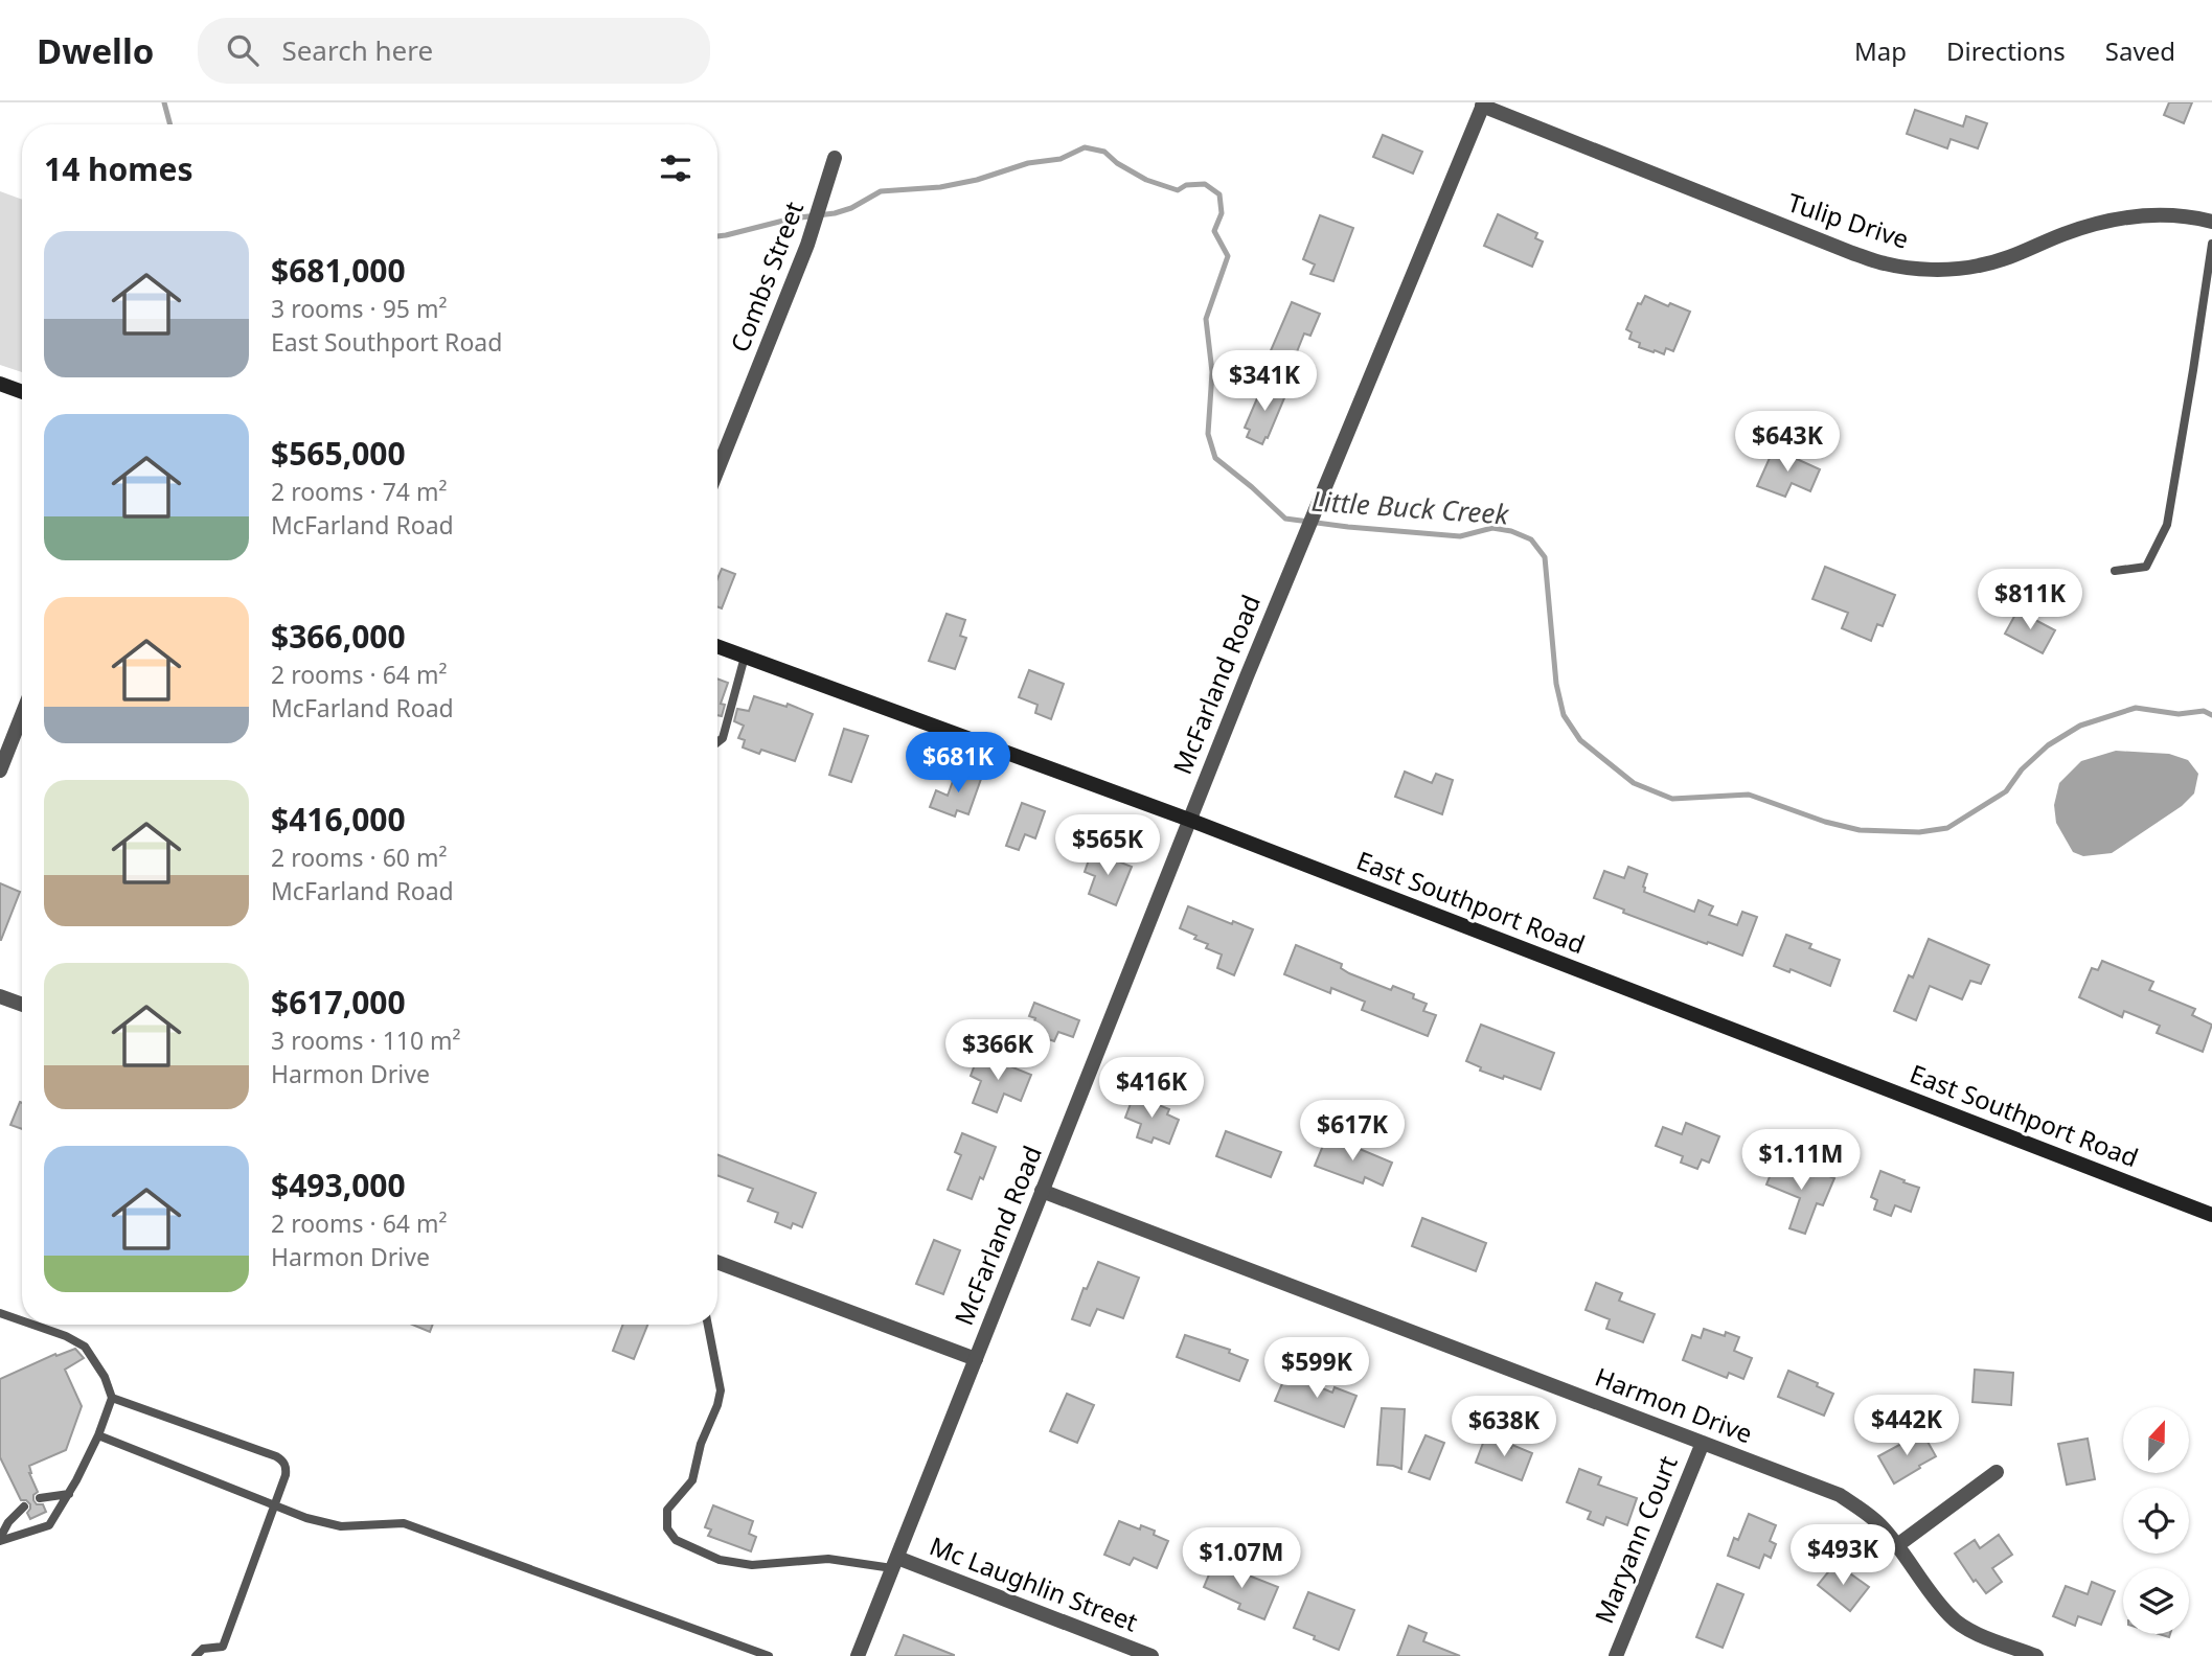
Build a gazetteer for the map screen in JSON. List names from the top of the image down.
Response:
{
  "streets": {
    "main road": ["East Southport Road"],
    "street": [
      "Tulip Drive",
      "Combs Street",
      "McFarland Road",
      "Harmon Drive",
      "Maryann Court",
      "Mc Laughlin Street"
    ]
  },
  "crossings": [
    ["Tulip Drive", "McFarland Road"],
    ["McFarland Road", "East Southport Road"],
    ["McFarland Road", "Harmon Drive"],
    ["McFarland Road", "Mc Laughlin Street"],
    ["Harmon Drive", "Maryann Court"]
  ],
  "water": ["Little Buck Creek"],
  "north": "top",
  "page": {
    "header": "Dwello",
    "search": "Search here",
    "nav": ["Map", "Directions", "Saved"],
    "heading": "14 homes",
    "list": [
      {
        "name": "$681,000",
        "note": "3 rooms · 95 m² · East Southport Road"
      },
      {
        "name": "$565,000",
        "note": "2 rooms · 74 m² · McFarland Road"
      },
      {
        "name": "$366,000",
        "note": "2 rooms · 64 m² · McFarland Road"
      },
      {
        "name": "$416,000",
        "note": "2 rooms · 60 m² · McFarland Road"
      },
      {
        "name": "$617,000",
        "note": "3 rooms · 110 m² · Harmon Drive"
      },
      {
        "name": "$493,000",
        "note": "2 rooms · 64 m² · Harmon Drive"
      }
    ],
    "price": [
      "$341K",
      "$643K",
      "$811K",
      "$681K",
      "$565K",
      "$366K",
      "$416K",
      "$617K",
      "$1.11M",
      "$599K",
      "$442K",
      "$638K",
      "$493K",
      "$1.07M"
    ]
  }
}
